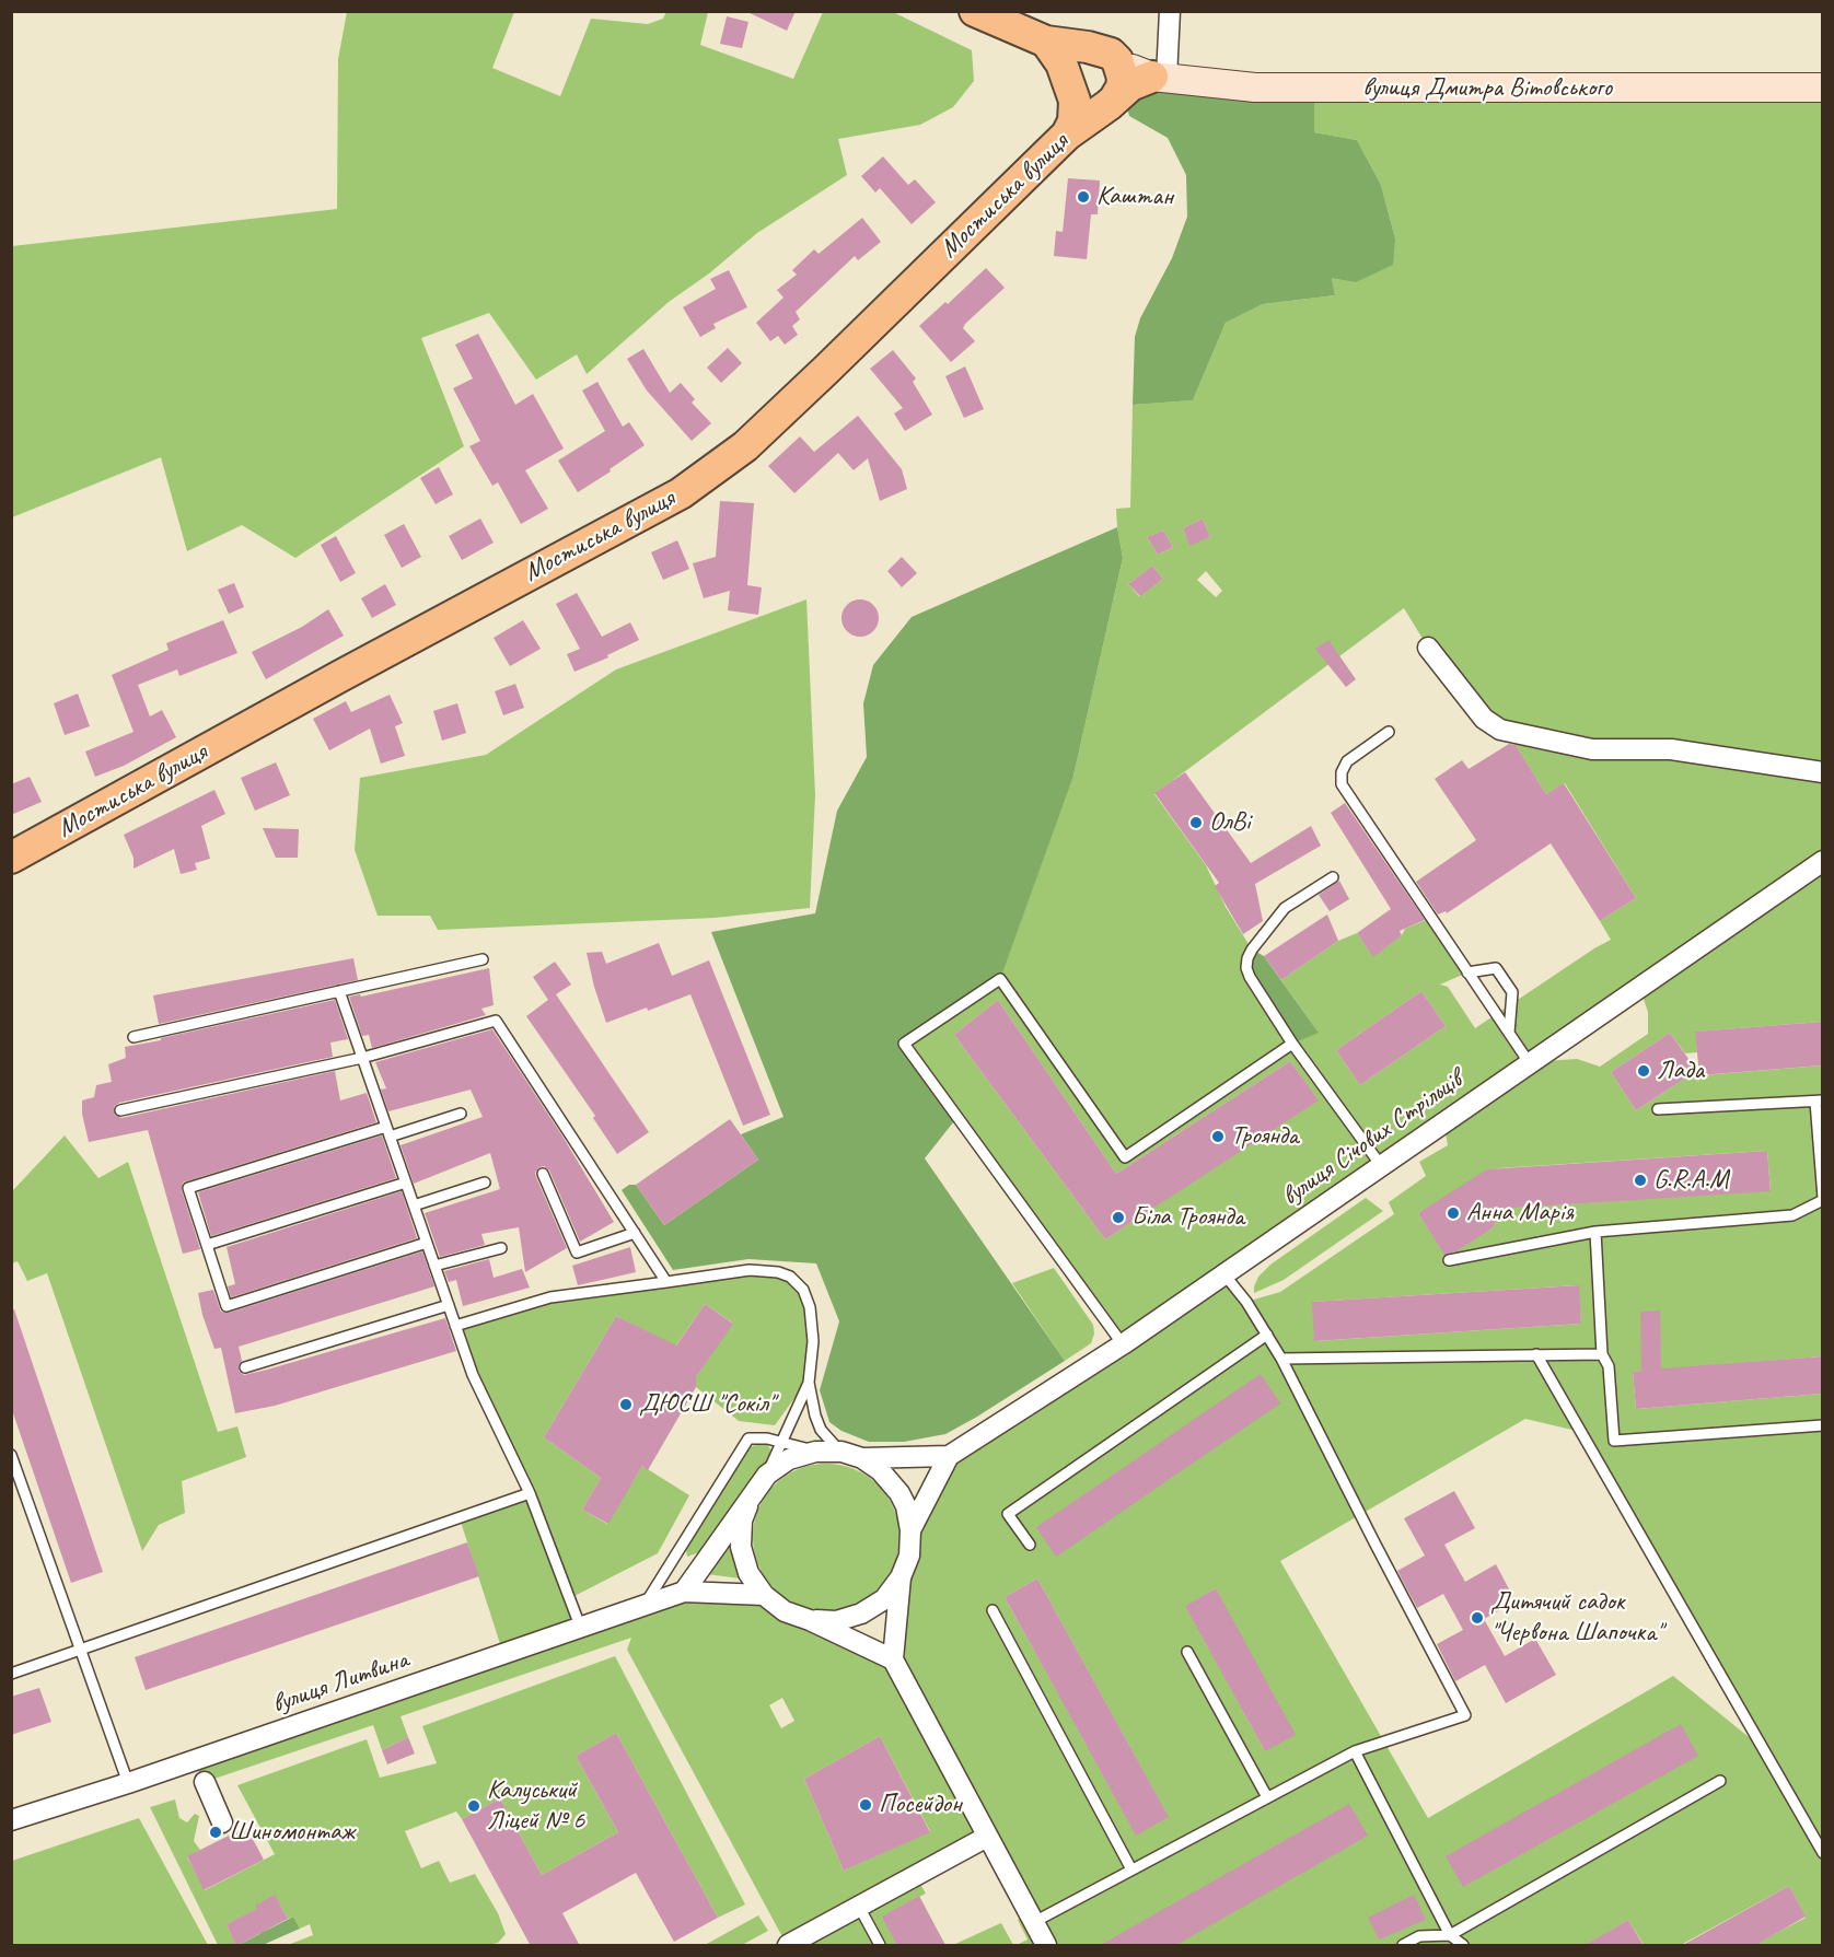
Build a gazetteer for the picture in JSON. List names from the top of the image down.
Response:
{
  "streets": {
    "main road": ["вулиця Дмитра Вітовського", "Мостиська вулиця"],
    "street": ["вулиця Січових Стрільців", "вулиця Литвина"]
  },
  "crossings": [
    ["вулиця Дмитра Вітовського", "Мостиська вулиця"],
    ["вулиця Січових Стрільців", "вулиця Литвина"]
  ],
  "places": [
    "Каштан",
    "ОлВі",
    "Лада",
    "Троянда",
    "G.R.A.M",
    "Анна Марія",
    "Біла Троянда",
    "ДЮСШ \"Сокіл\"",
    "Дитячий садок \"Червона Шапочка\"",
    "Посейдон",
    "Калуський Ліцей № 6",
    "Шиномонтаж"
  ]
}
